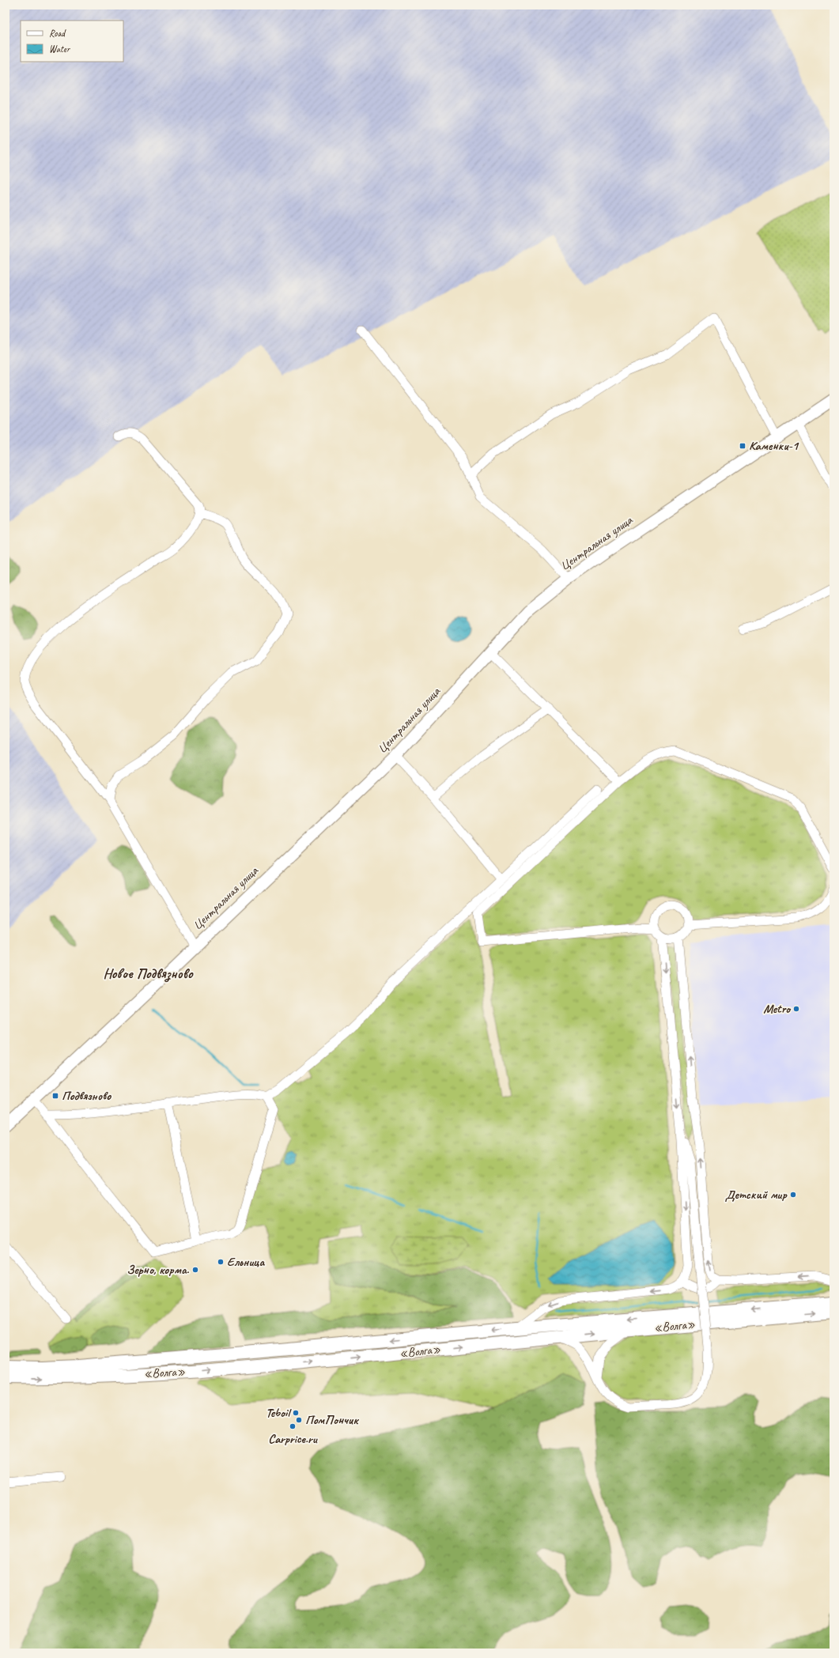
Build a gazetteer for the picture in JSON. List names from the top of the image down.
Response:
{
  "streets": {
    "highway": ["«Волга»"],
    "main road": ["Центральная улица"]
  },
  "districts": ["Новое Подвязново"],
  "places": {
    "transit": ["Каменки-1", "Подвязново"],
    "other": [
      "Metro",
      "Детский мир",
      "Ельница",
      "Зерно, корма.",
      "Teboil",
      "ПомПончик",
      "Carprice.ru"
    ]
  },
  "legend": ["Road", "Water"]
}
